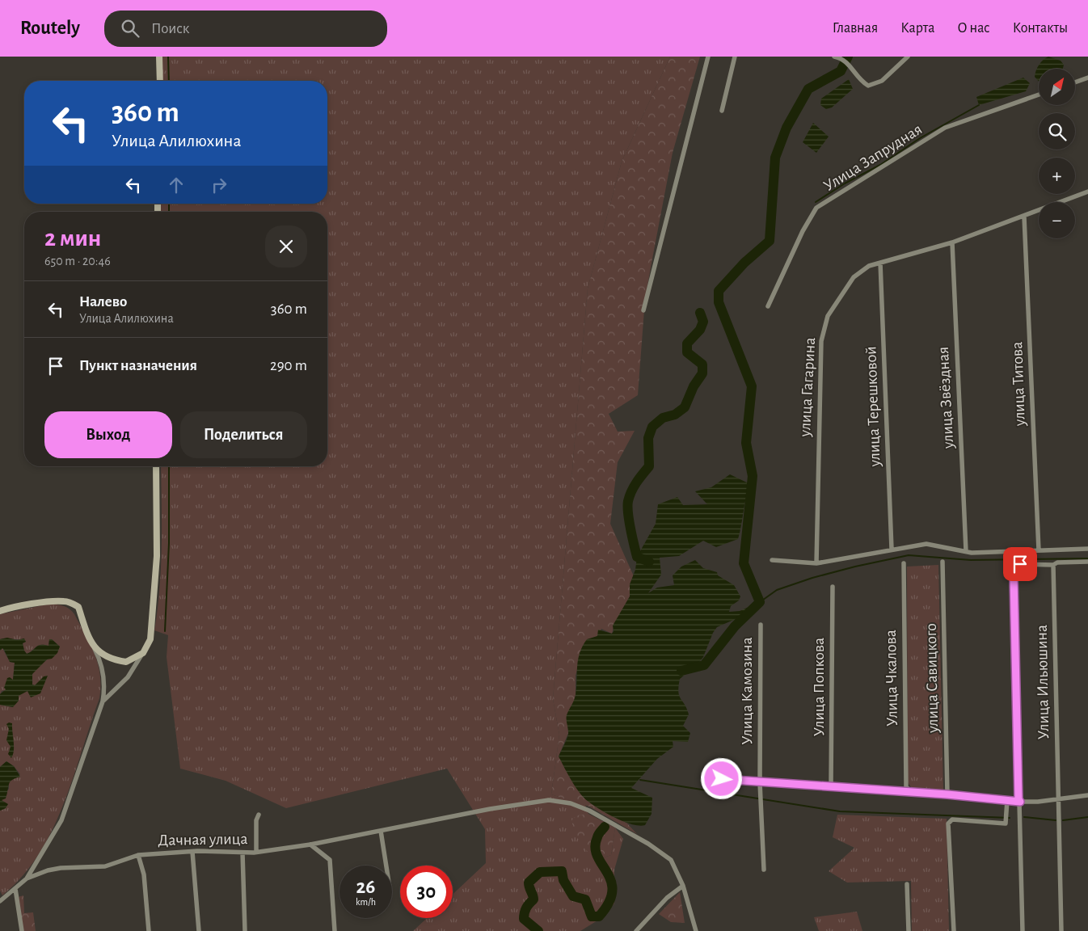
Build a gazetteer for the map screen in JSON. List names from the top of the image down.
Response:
{
  "streets": {
    "street": [
      "Улица Запрудная",
      "улица Титова",
      "улица Гагарина",
      "улица Звёздная",
      "улица Терешковой",
      "Улица Чкалова",
      "улица Савицкого",
      "Улица Ильюшина",
      "Улица Попкова",
      "Улица Камозина",
      "Дачная улица"
    ]
  },
  "crossings": [
    ["улица Титова", "улица Гагарина"],
    ["улица Гагарина", "улица Звёздная"],
    ["улица Гагарина", "улица Терешковой"]
  ],
  "north": "top right",
  "page": {
    "header": "Routely",
    "search": "Поиск",
    "nav": [
      "Главная",
      "Карта",
      "О нас",
      "Контакты"
    ],
    "map_buttons": ["+", "−"],
    "turn": ["360 m", "Улица Алилюхина"],
    "heading": ["2 мин", "650 m · 20:46"],
    "list": [
      {
        "name": "Налево",
        "note": "Улица Алилюхина",
        "value": "360 m"
      },
      {
        "name": "Пункт назначения",
        "value": "290 m"
      }
    ],
    "buttons": ["Выход", "Поделиться"],
    "speed": "26 km/h",
    "limit": "30"
  }
}
